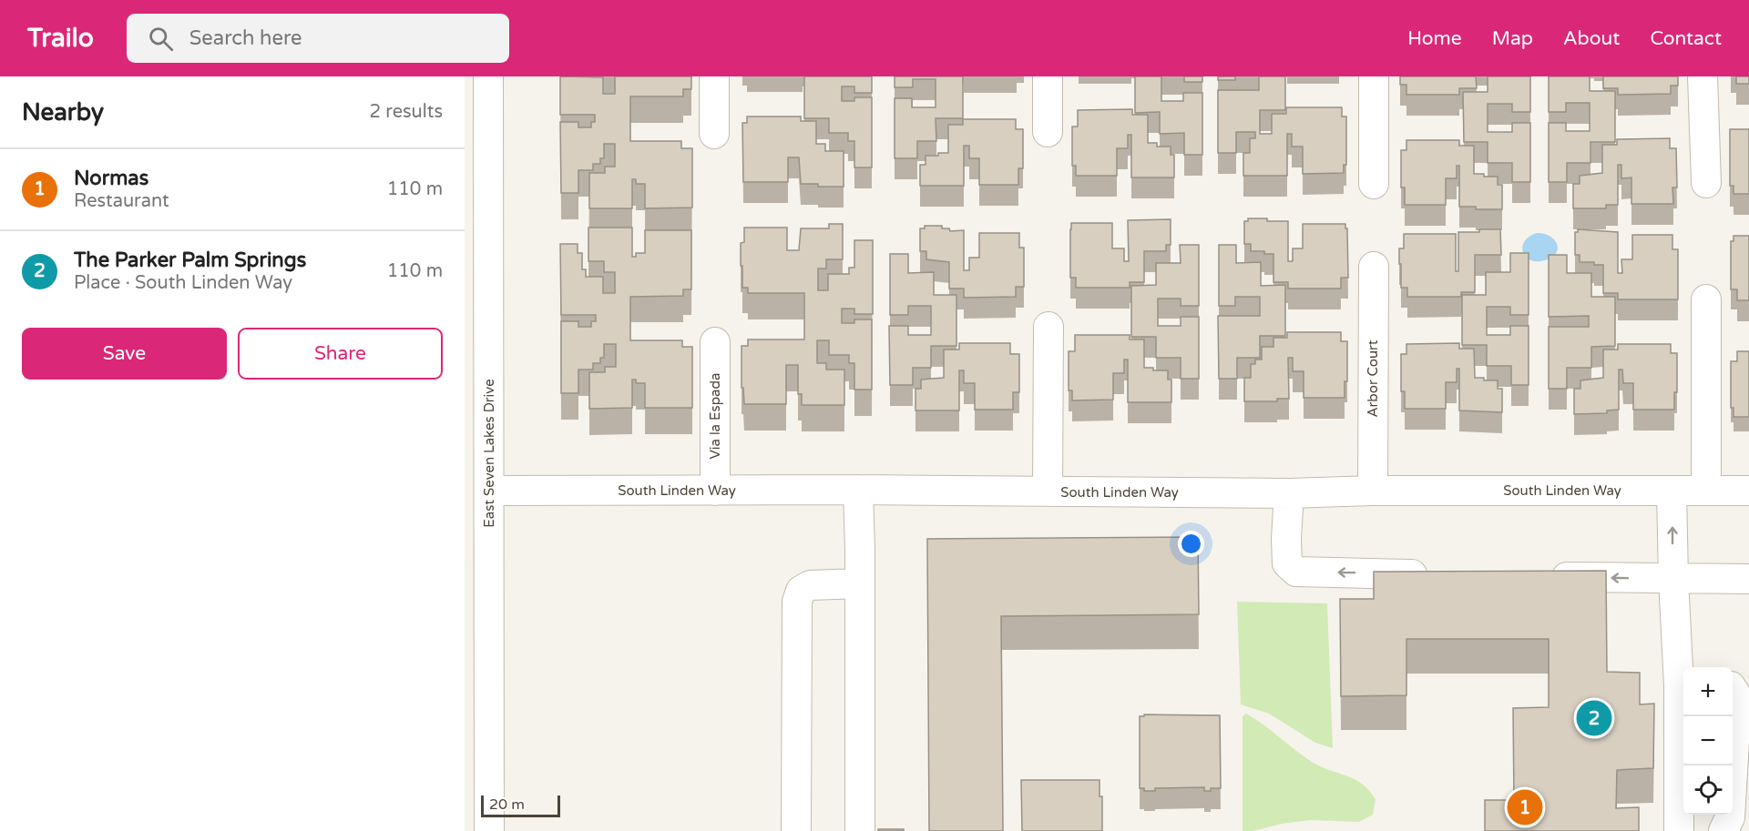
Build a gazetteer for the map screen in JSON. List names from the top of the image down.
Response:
{
  "streets": {
    "street": [
      "Arbor Court",
      "Via la Espada",
      "East Seven Lakes Drive",
      "South Linden Way"
    ]
  },
  "crossings": [
    ["Arbor Court", "South Linden Way"],
    ["Via la Espada", "South Linden Way"],
    ["East Seven Lakes Drive", "South Linden Way"]
  ],
  "scale_bar": "20 m",
  "page": {
    "header": "Trailo",
    "search": "Search here",
    "nav": [
      "Home",
      "Map",
      "About",
      "Contact"
    ],
    "heading": ["Nearby", "2 results"],
    "list": [
      {
        "mark": "1",
        "name": "Normas",
        "note": "Restaurant",
        "value": "110 m"
      },
      {
        "mark": "2",
        "name": "The Parker Palm Springs",
        "note": "Place · South Linden Way",
        "value": "110 m"
      }
    ],
    "buttons": ["Save", "Share"],
    "map_buttons": ["+", "−"],
    "pins": ["2", "1"],
    "scale": "20 m"
  }
}
